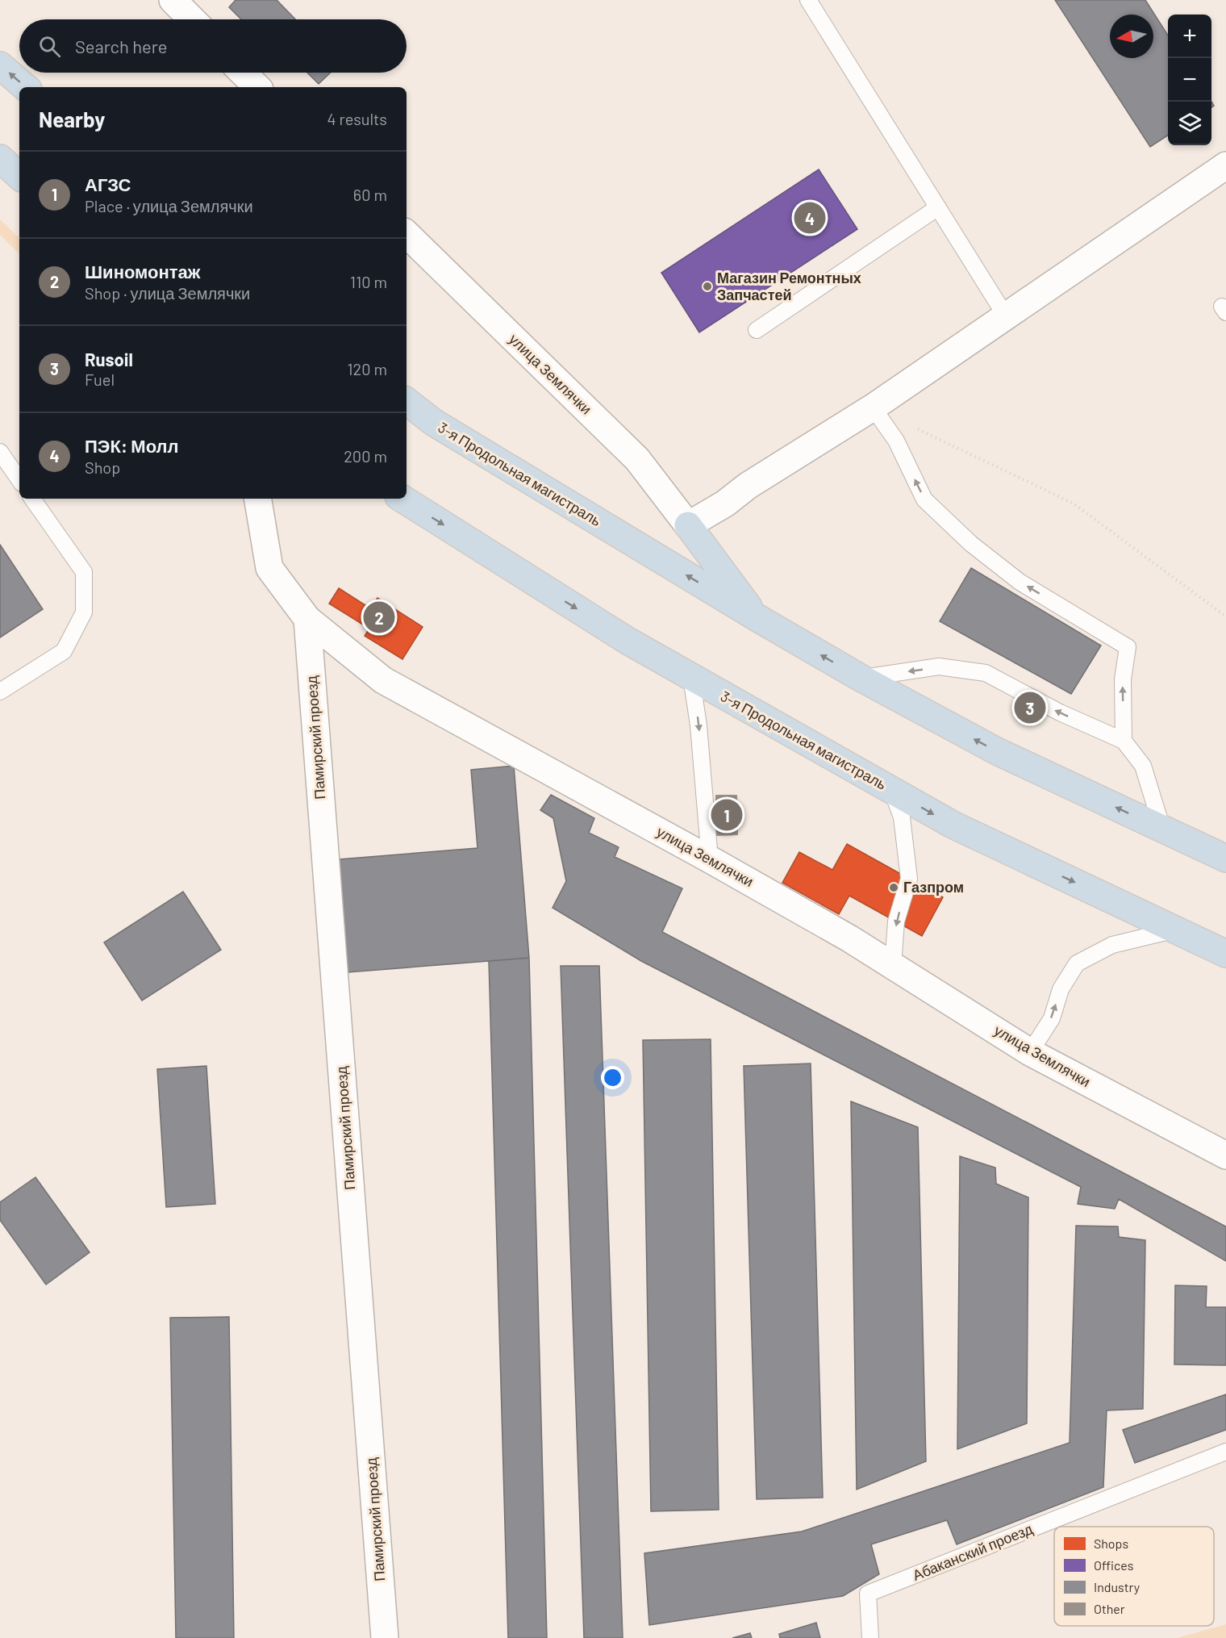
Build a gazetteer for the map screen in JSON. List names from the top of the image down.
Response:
{
  "streets": {
    "highway": ["3-я Продольная магистраль"],
    "street": ["улица Землячки", "Памирский проезд"],
    "lane": ["Абаканский проезд"]
  },
  "crossings": [
    ["улица Землячки", "Памирский проезд"]
  ],
  "places": ["Магазин Ремонтных Запчастей", "Газпром"],
  "legend": [
    "Shops",
    "Offices",
    "Industry",
    "Other"
  ],
  "north": "left",
  "page": {
    "map_buttons": ["+", "−"],
    "search": "Search here",
    "heading": ["Nearby", "4 results"],
    "list": [
      {
        "mark": "1",
        "name": "АГЗС",
        "note": "Place · улица Землячки",
        "value": "60 m"
      },
      {
        "mark": "2",
        "name": "Шиномонтаж",
        "note": "Shop · улица Землячки",
        "value": "110 m"
      },
      {
        "mark": "3",
        "name": "Rusoil",
        "note": "Fuel",
        "value": "120 m"
      },
      {
        "mark": "4",
        "name": "ПЭК: Молл",
        "note": "Shop",
        "value": "200 m"
      }
    ],
    "pins": [
      "4",
      "2",
      "3",
      "1"
    ]
  }
}
